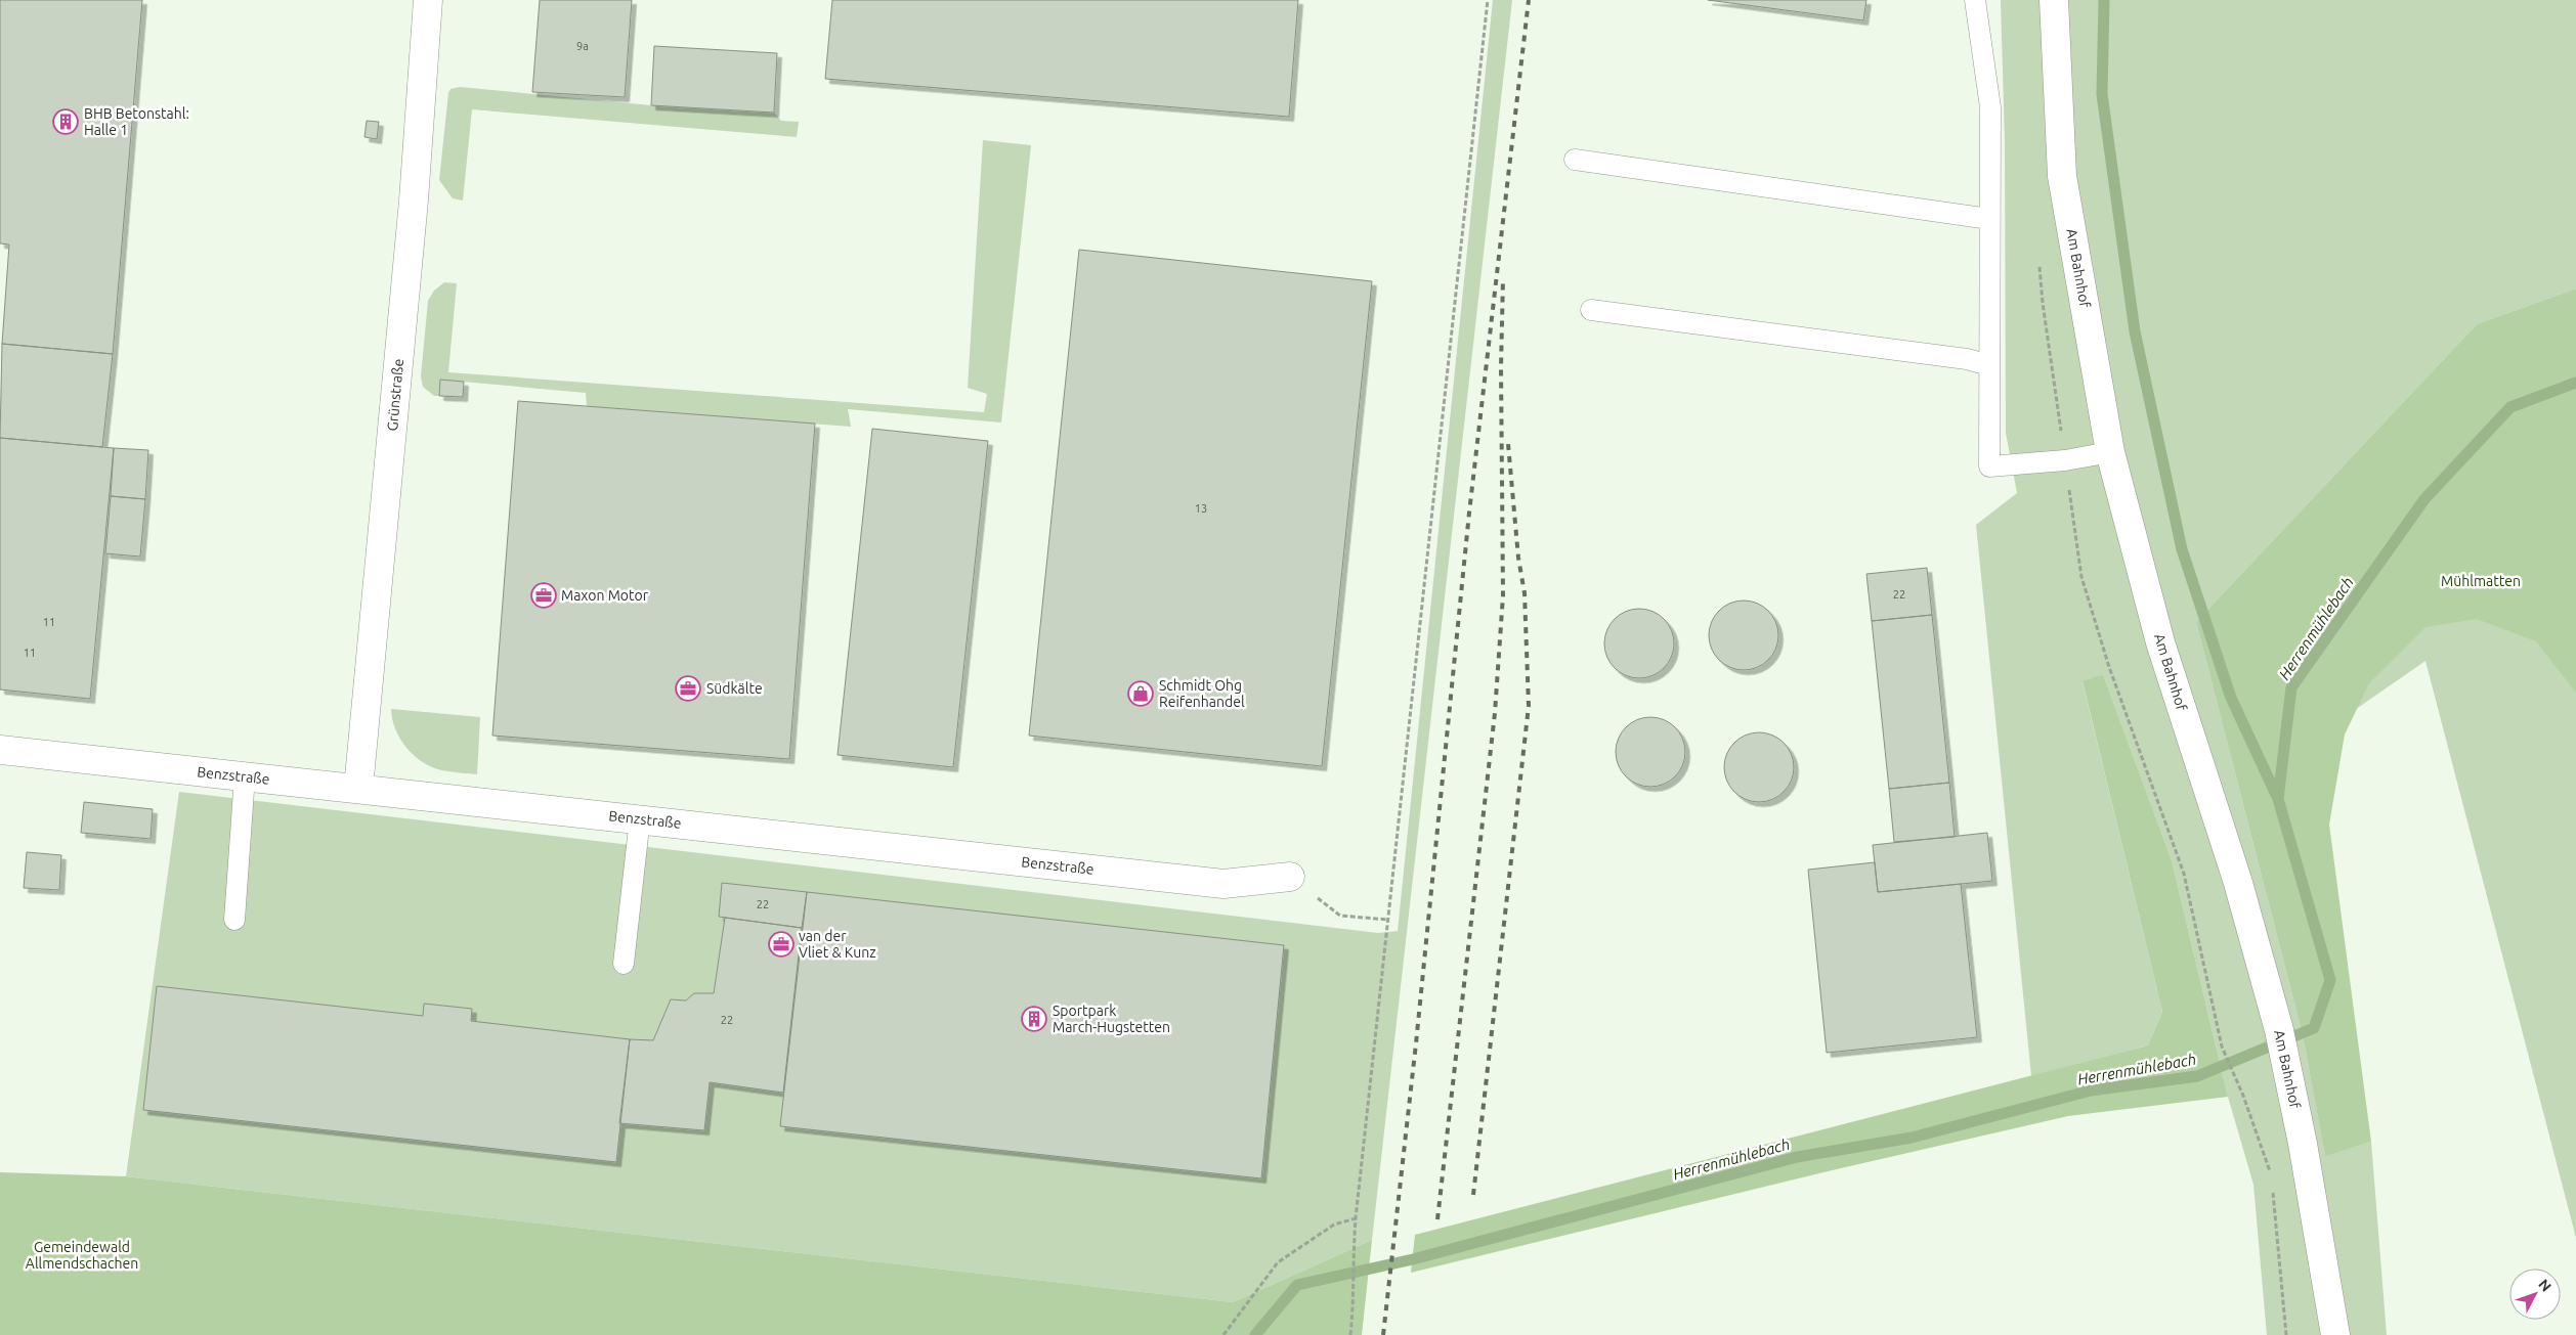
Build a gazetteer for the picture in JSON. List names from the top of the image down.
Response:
{
  "streets": {
    "street": ["Am Bahnhof", "Grünstraße", "Benzstraße"]
  },
  "crossings": [
    ["Grünstraße", "Benzstraße"]
  ],
  "water": ["Herrenmühlebach"],
  "parks": ["Mühlmatten", "Gemeindewald Allmendschachen"],
  "places": {
    "building": ["BHB Betonstahl: Halle 1", "Sportpark March-Hugstetten"],
    "office": ["Maxon Motor", "Südkälte", "van der Vliet & Kunz"],
    "shop": ["Schmidt Ohg Reifenhandel"]
  },
  "house_numbers": [
    "9a",
    "13",
    "22",
    "11",
    "11",
    "22",
    "22"
  ],
  "north": "top right"
}
